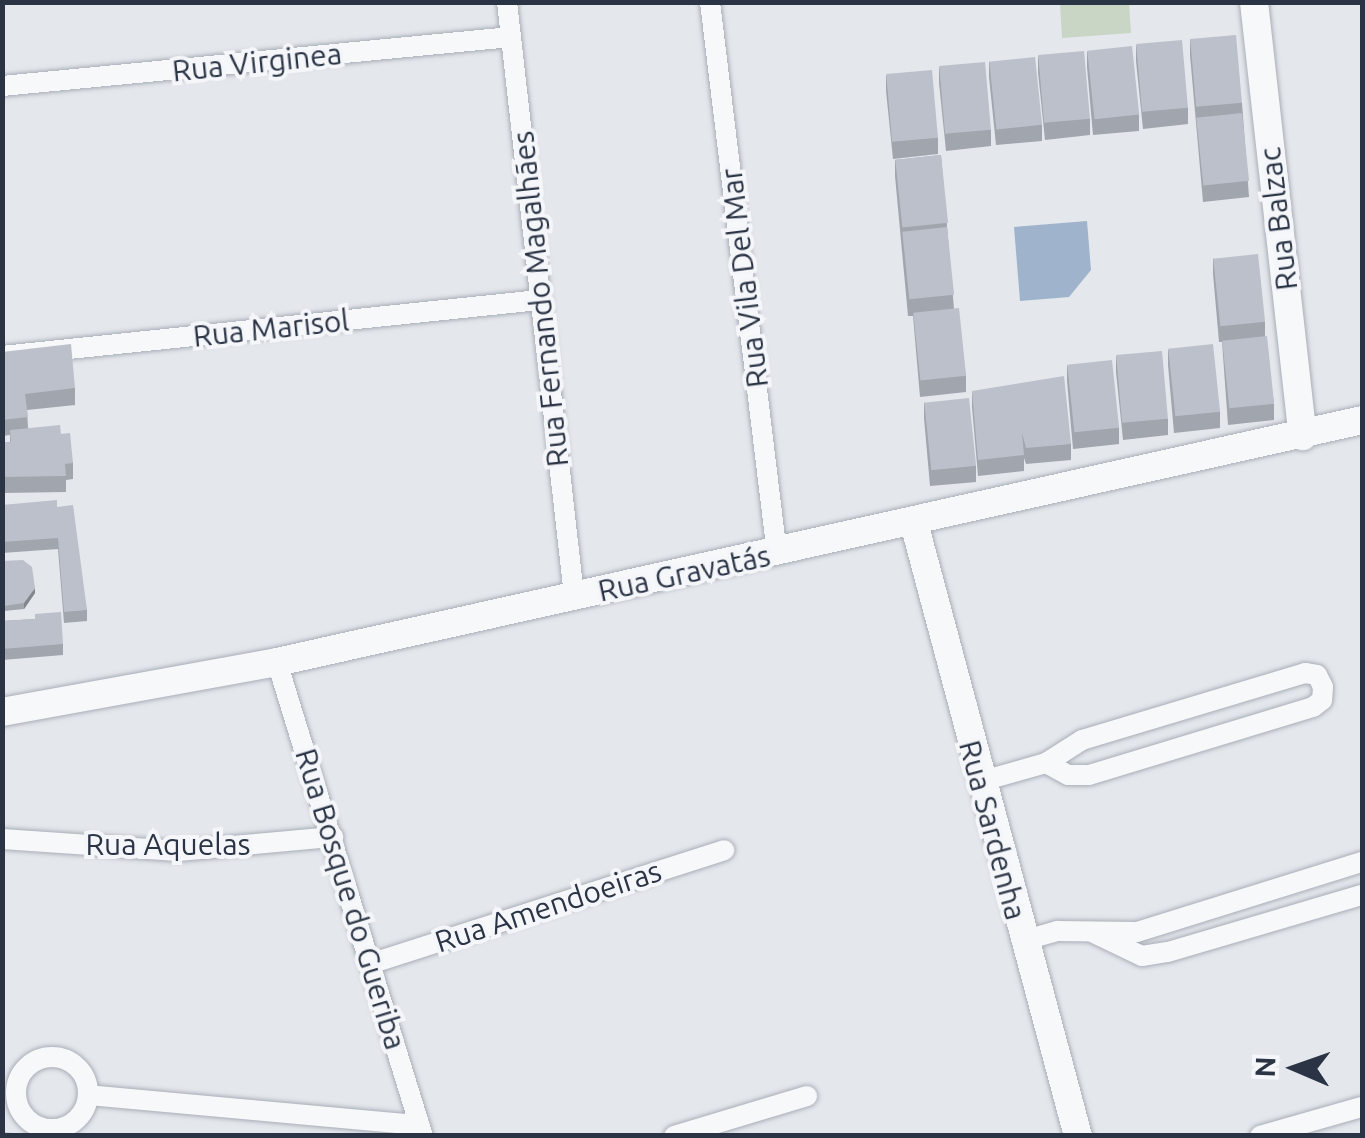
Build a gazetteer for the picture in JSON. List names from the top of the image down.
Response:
{
  "streets": {
    "street": [
      "Rua Virginea",
      "Rua Balzac",
      "Rua Vila Del Mar",
      "Rua Fernando Magalhães",
      "Rua Marisol",
      "Rua Gravatás",
      "Rua Sardenha",
      "Rua Aquelas",
      "Rua Bosque do Gueriba",
      "Rua Amendoeiras"
    ]
  },
  "crossings": [
    ["Rua Virginea", "Rua Fernando Magalhães"],
    ["Rua Balzac", "Rua Gravatás"],
    ["Rua Vila Del Mar", "Rua Gravatás"],
    ["Rua Fernando Magalhães", "Rua Marisol"],
    ["Rua Fernando Magalhães", "Rua Gravatás"],
    ["Rua Gravatás", "Rua Sardenha"],
    ["Rua Gravatás", "Rua Bosque do Gueriba"],
    ["Rua Aquelas", "Rua Bosque do Gueriba"],
    ["Rua Bosque do Gueriba", "Rua Amendoeiras"]
  ],
  "north": "left"
}
